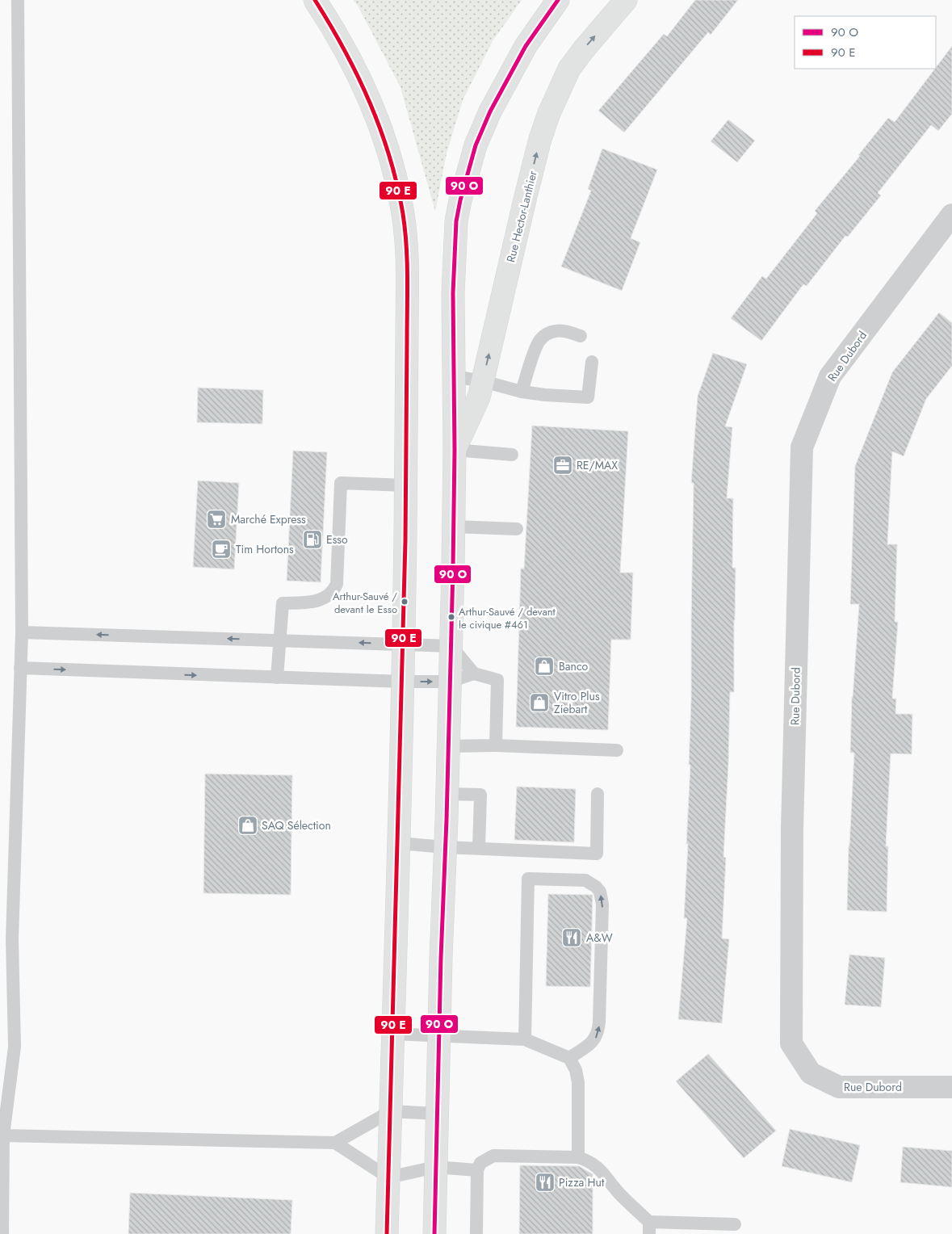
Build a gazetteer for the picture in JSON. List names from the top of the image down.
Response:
{
  "streets": {
    "main road": ["Rue Hector-Lanthier"],
    "street": ["Rue Dubord"]
  },
  "places": {
    "office": ["RE/MAX"],
    "supermarket": ["Marché Express"],
    "fuel station": ["Esso"],
    "cafe": ["Tim Hortons"],
    "other": ["Arthur-Sauvé / devant le Esso", "Arthur-Sauvé / devant le civique #461"],
    "shop": ["Banco", "Vitro Plus Ziebart", "SAQ Sélection"],
    "restaurant": ["A&W", "Pizza Hut"]
  },
  "legend": ["90 O", "90 E"]
}
